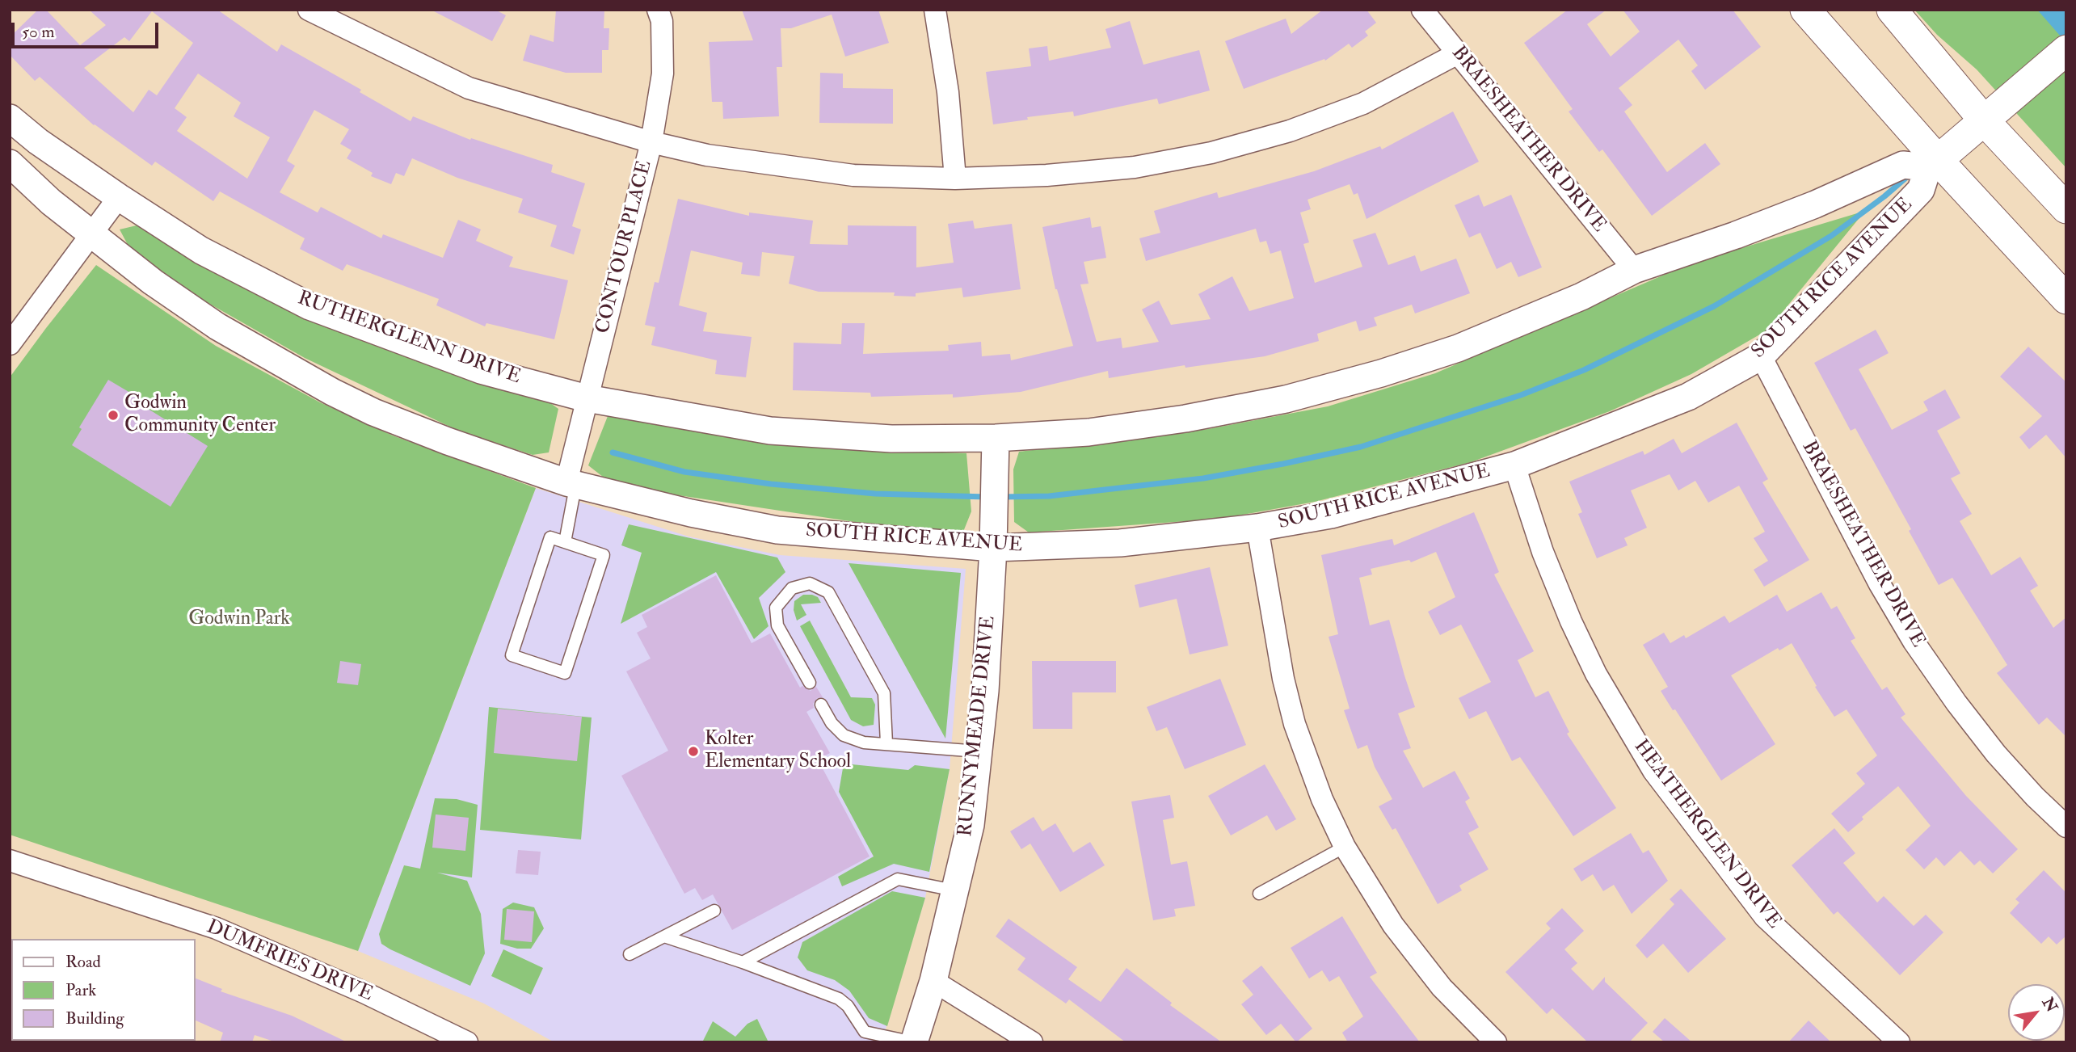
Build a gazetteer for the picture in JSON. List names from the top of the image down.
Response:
{
  "streets": {
    "main road": ["SOUTH RICE AVENUE"],
    "street": [
      "BRAESHEATHER DRIVE",
      "CONTOUR PLACE",
      "RUTHERGLENN DRIVE",
      "RUNNYMEADE DRIVE",
      "HEATHERGLEN DRIVE",
      "DUMFRIES DRIVE"
    ]
  },
  "crossings": [
    ["BRAESHEATHER DRIVE", "SOUTH RICE AVENUE"],
    ["CONTOUR PLACE", "SOUTH RICE AVENUE"],
    ["CONTOUR PLACE", "RUTHERGLENN DRIVE"],
    ["SOUTH RICE AVENUE", "RUTHERGLENN DRIVE"],
    ["SOUTH RICE AVENUE", "RUNNYMEADE DRIVE"],
    ["SOUTH RICE AVENUE", "HEATHERGLEN DRIVE"]
  ],
  "parks": ["Godwin Park"],
  "places": ["Godwin Community Center", "Kolter Elementary School"],
  "legend": ["Road", "Park", "Building"],
  "scale_bar": "50 m",
  "north": "top right"
}
